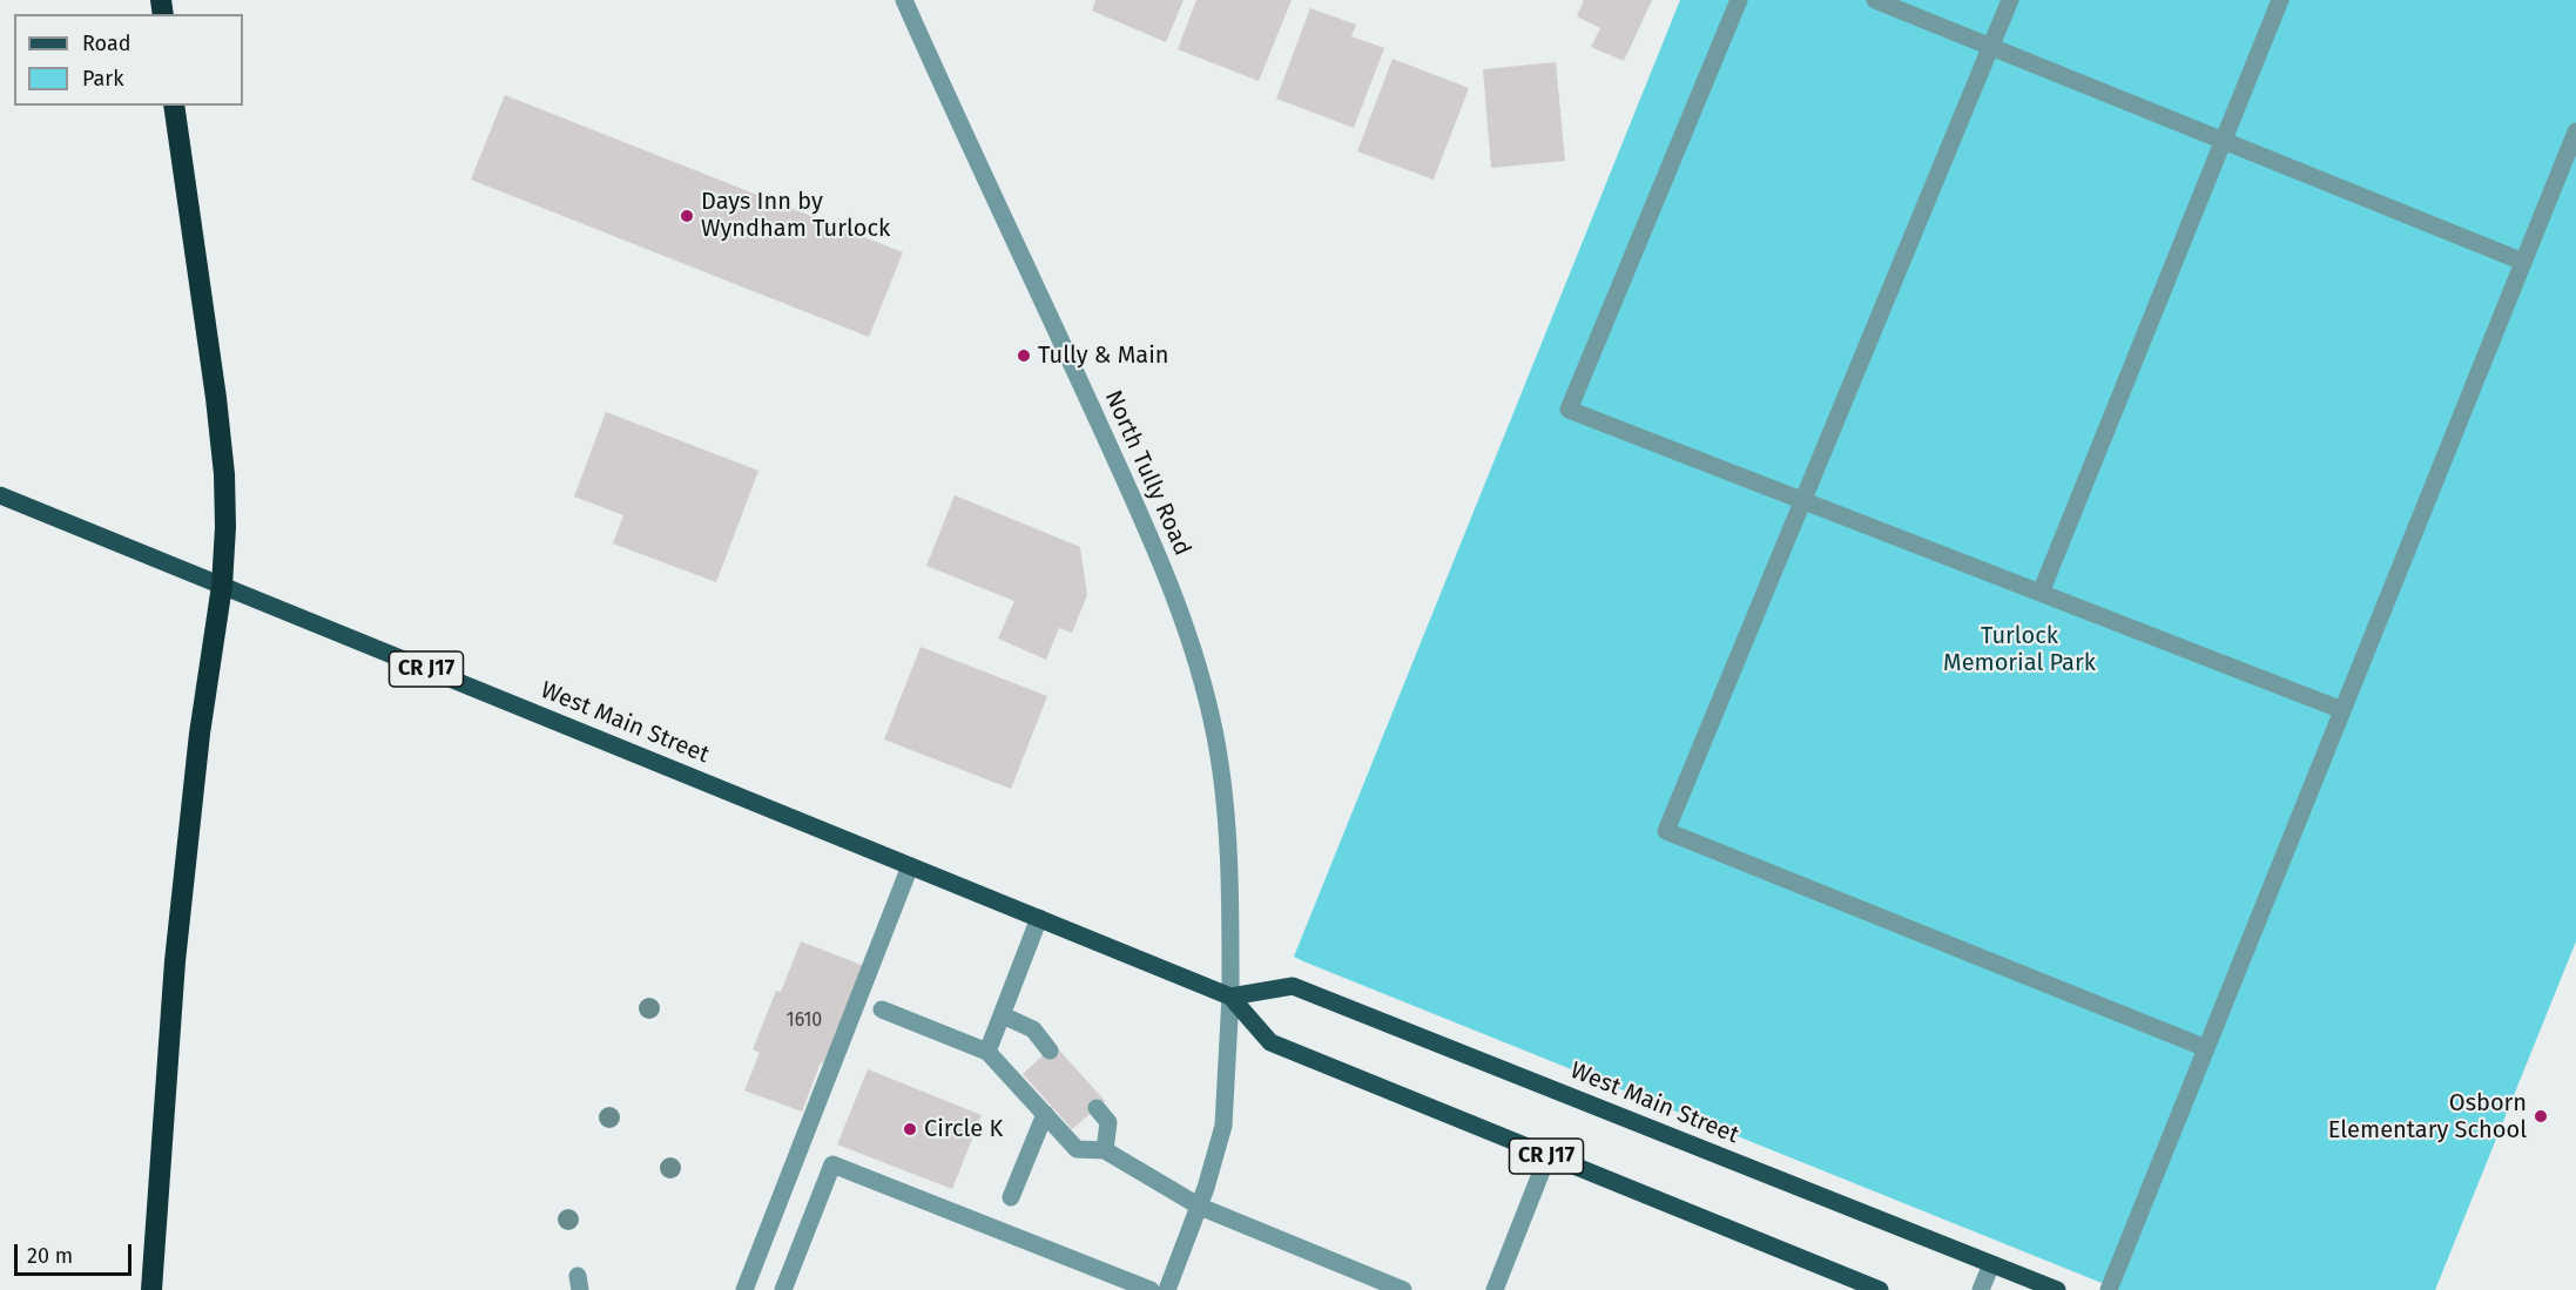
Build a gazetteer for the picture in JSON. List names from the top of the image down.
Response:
{
  "streets": {
    "main road": ["CR J17", "West Main Street"],
    "street": ["North Tully Road"]
  },
  "crossings": [
    ["North Tully Road", "West Main Street"]
  ],
  "parks": ["Turlock Memorial Park"],
  "places": [
    "Days Inn by Wyndham Turlock",
    "Tully & Main",
    "Osborn Elementary School",
    "Circle K"
  ],
  "house_numbers": ["1610"],
  "legend": ["Road", "Park"],
  "scale_bar": "20 m"
}
